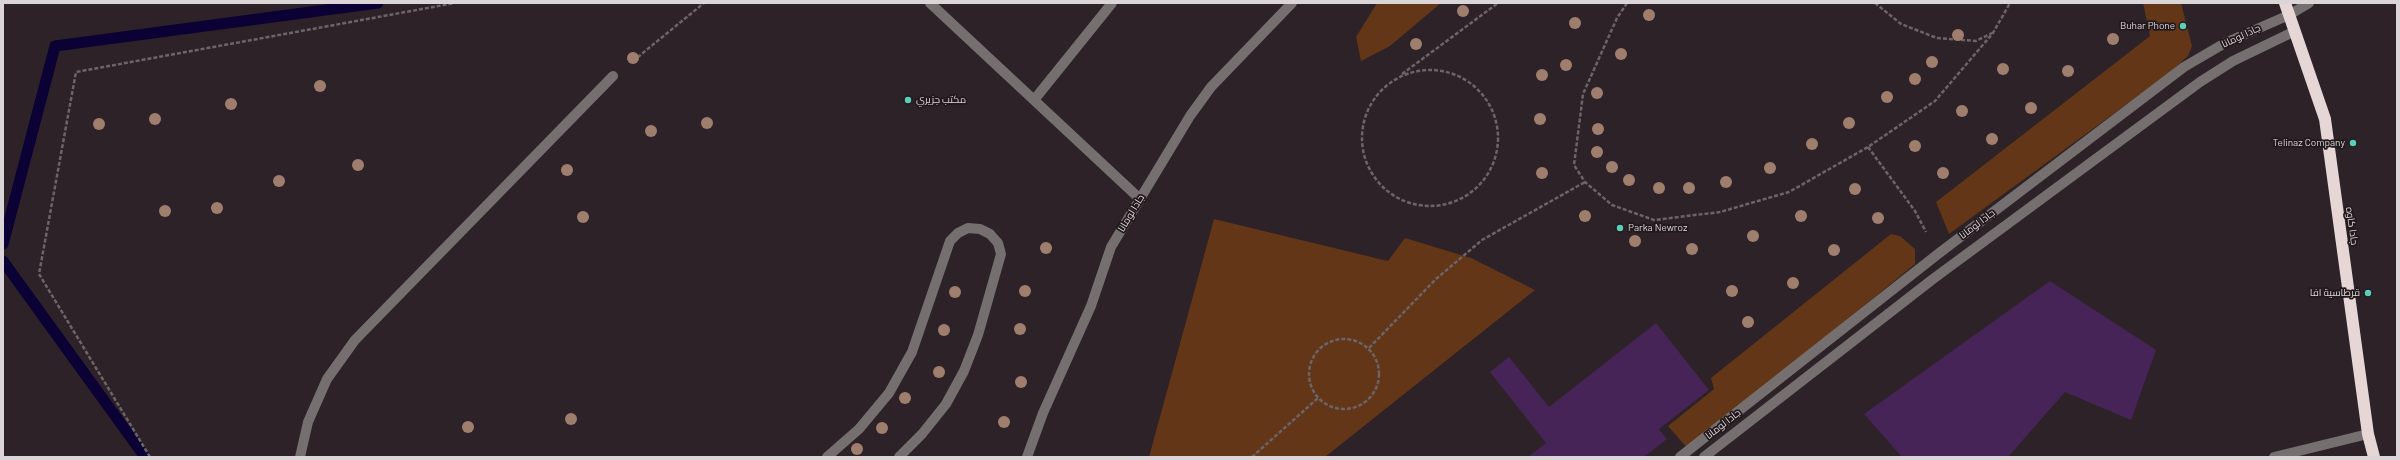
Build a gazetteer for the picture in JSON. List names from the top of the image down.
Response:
{
  "streets": {
    "highway": ["جادا کاوه"],
    "street": ["جادا لومانا"]
  },
  "crossings": [
    ["جادا لومانا", "جادا کاوه"]
  ],
  "places": [
    "Buhar Phone",
    "مكتب جزيري",
    "Telinaz Company",
    "Parka Newroz",
    "قرطاسية افا"
  ]
}
